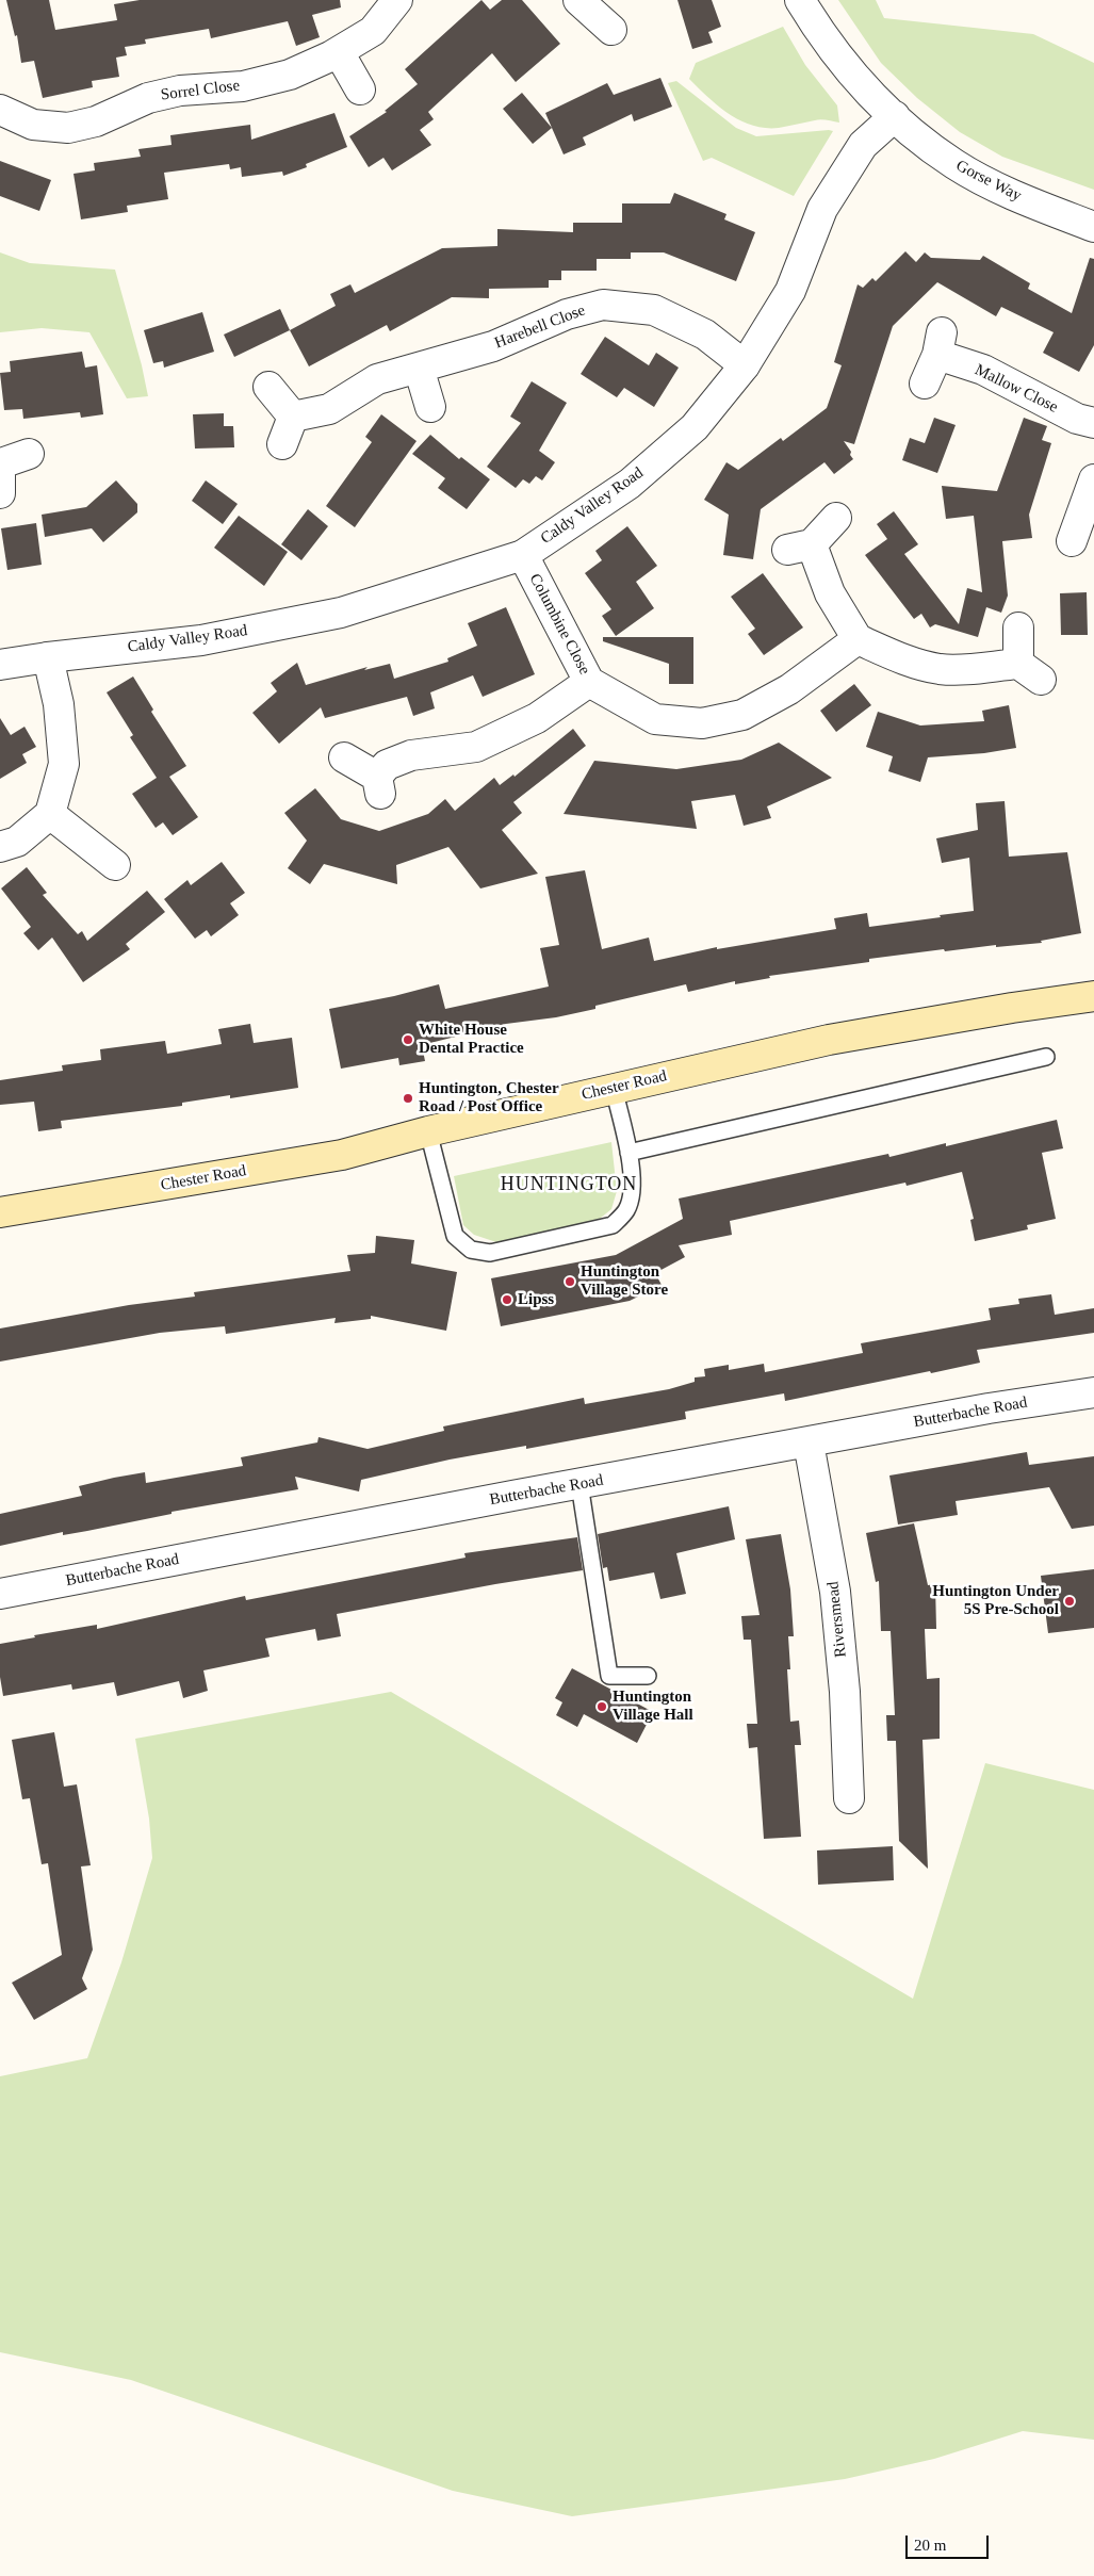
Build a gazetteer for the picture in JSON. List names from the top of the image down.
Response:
{
  "streets": {
    "main road": ["Chester Road"],
    "street": [
      "Sorrel Close",
      "Gorse Way",
      "Harebell Close",
      "Mallow Close",
      "Caldy Valley Road",
      "Columbine Close",
      "Butterbache Road",
      "Riversmead"
    ]
  },
  "crossings": [
    ["Gorse Way", "Caldy Valley Road"],
    ["Harebell Close", "Caldy Valley Road"],
    ["Caldy Valley Road", "Columbine Close"],
    ["Butterbache Road", "Riversmead"]
  ],
  "districts": ["HUNTINGTON"],
  "places": [
    "White House Dental Practice",
    "Huntington, Chester Road / Post Office",
    "Huntington Village Store",
    "Lipss",
    "Huntington Under 5S Pre-School",
    "Huntington Village Hall"
  ],
  "scale_bar": "20 m"
}
